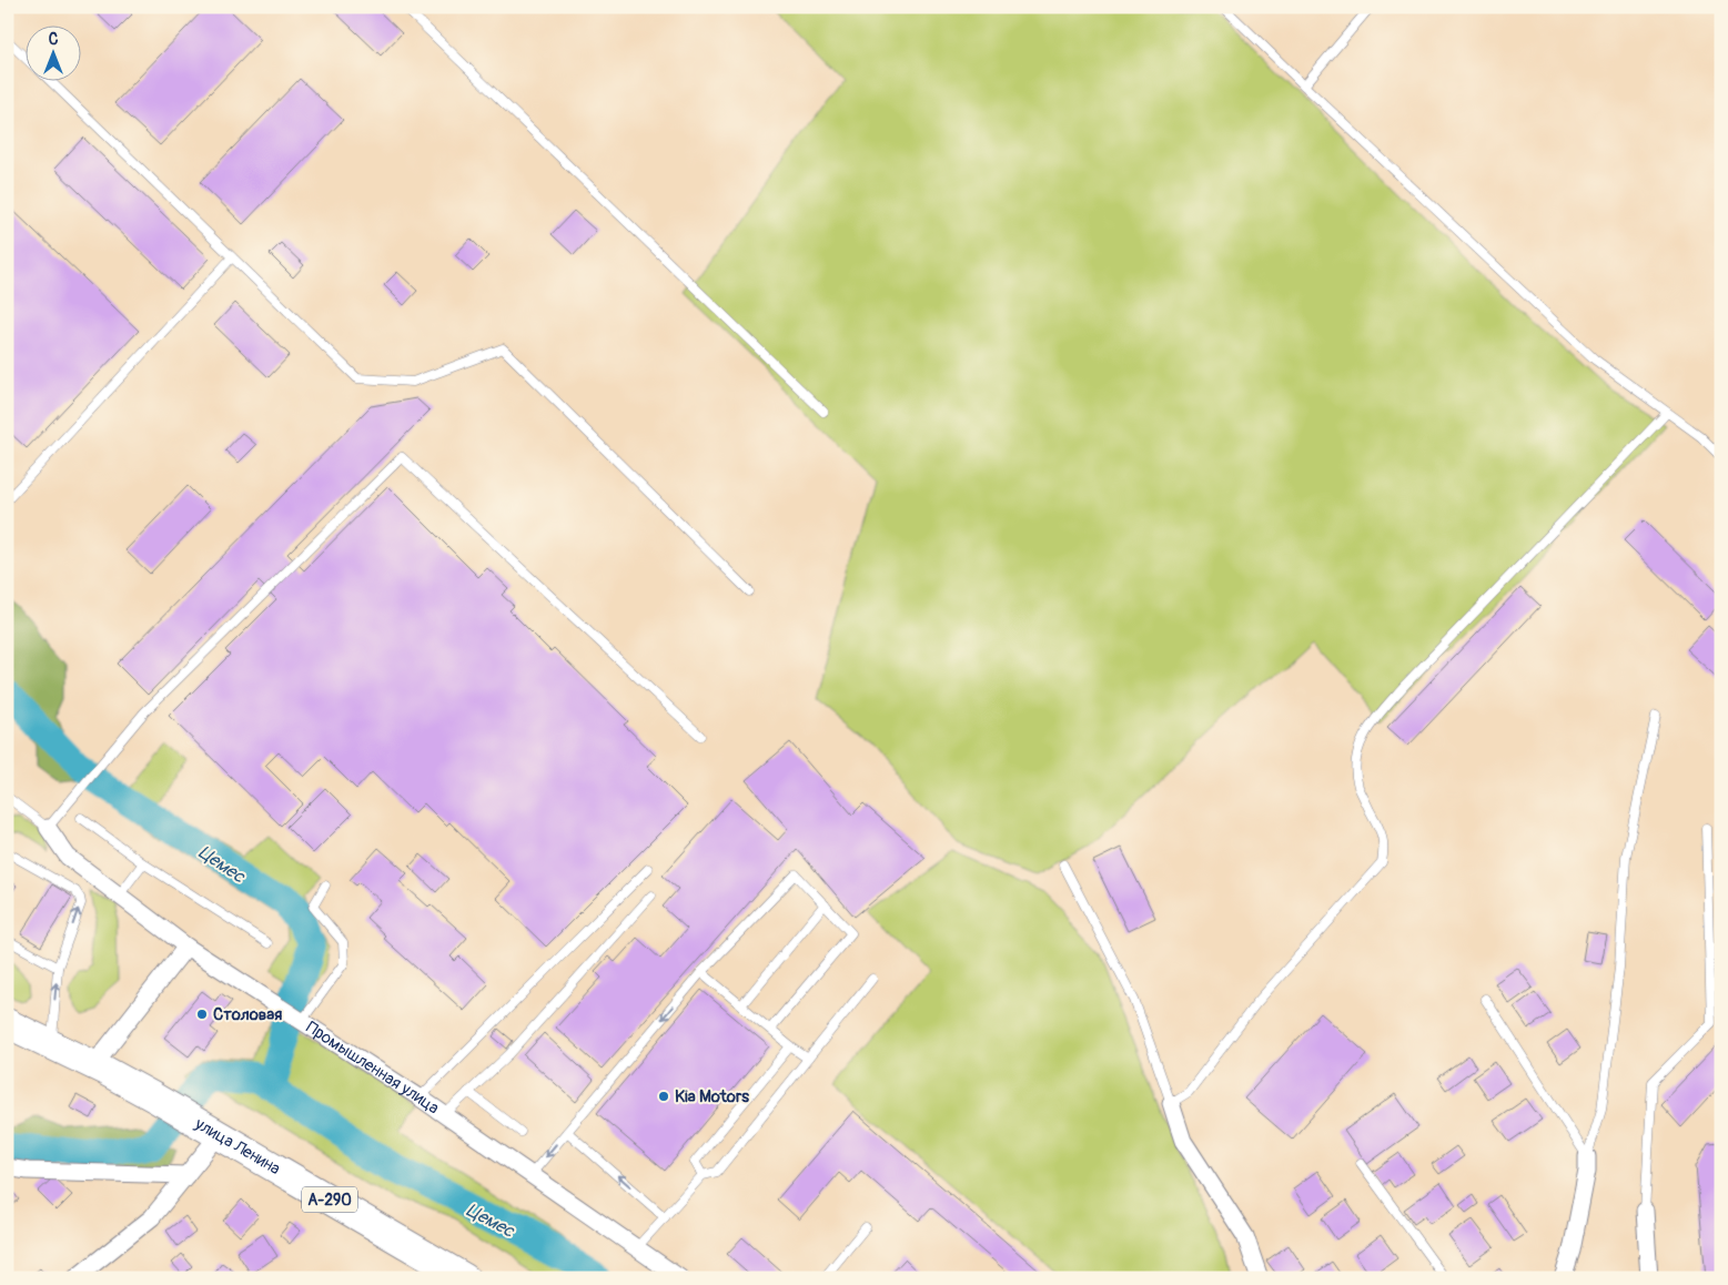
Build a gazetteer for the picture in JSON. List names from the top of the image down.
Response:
{
  "streets": {
    "highway": ["улица Ленина", "А-290"],
    "street": ["Промышленная улица"]
  },
  "water": ["Цемес"],
  "places": ["Столовая", "Kia Motors"],
  "north": "top"
}
